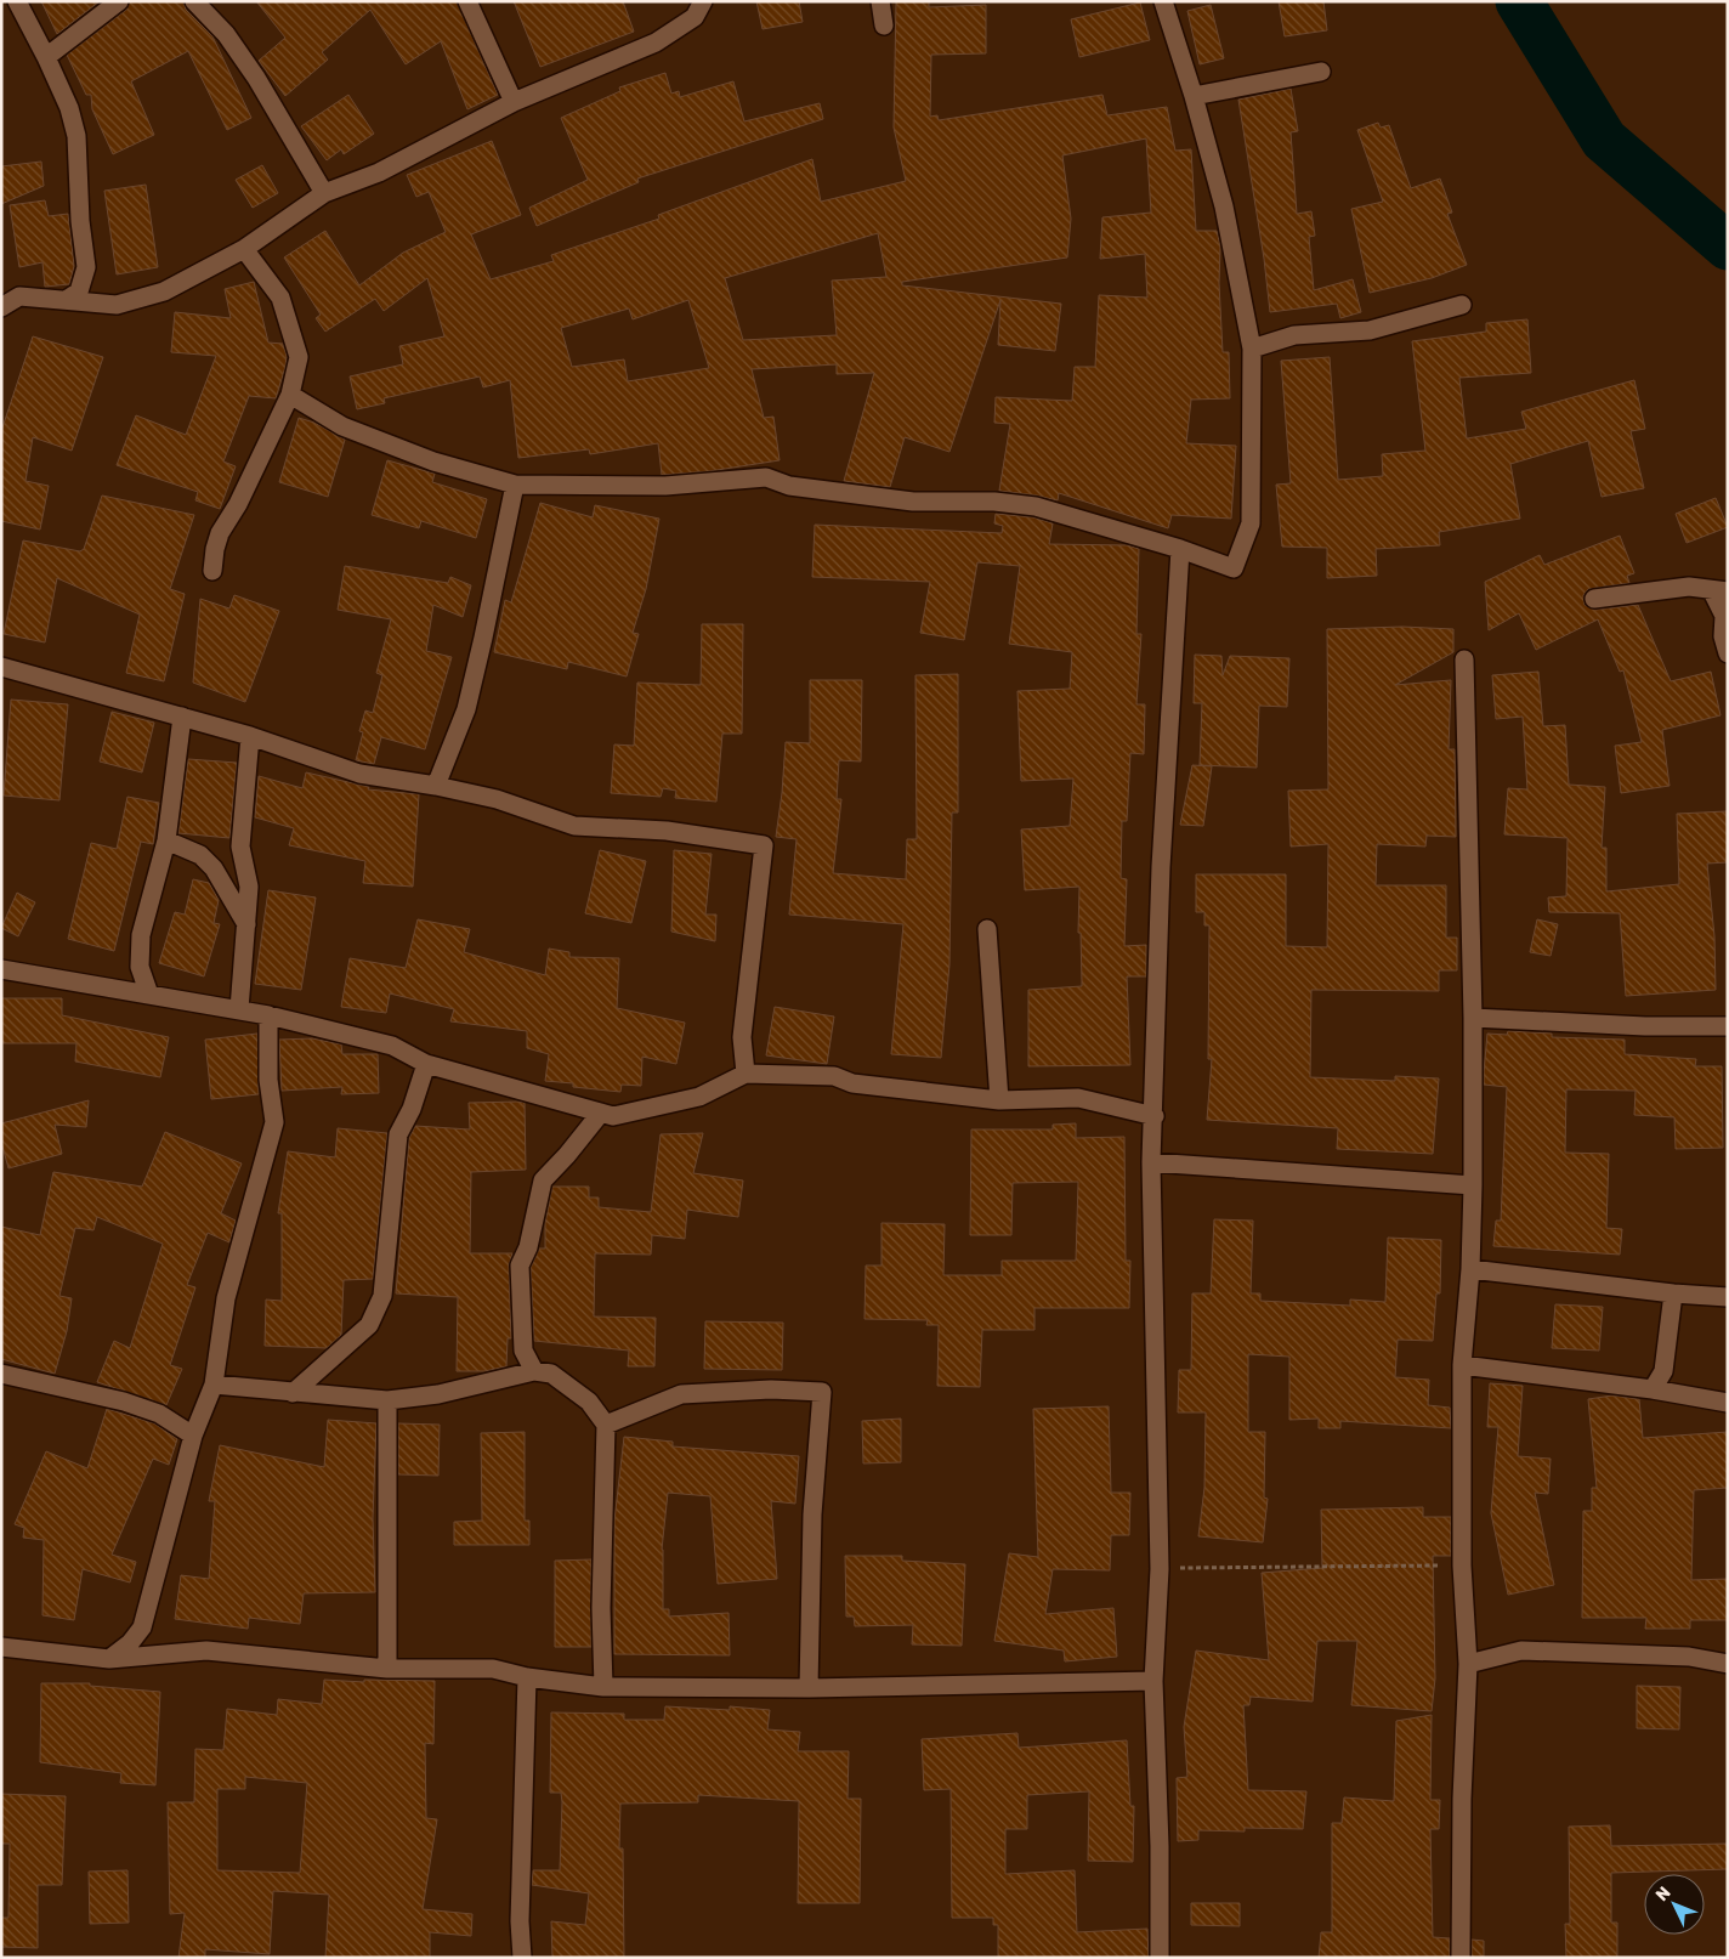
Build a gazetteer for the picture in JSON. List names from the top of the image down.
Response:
{
  "north": "top left"
}
